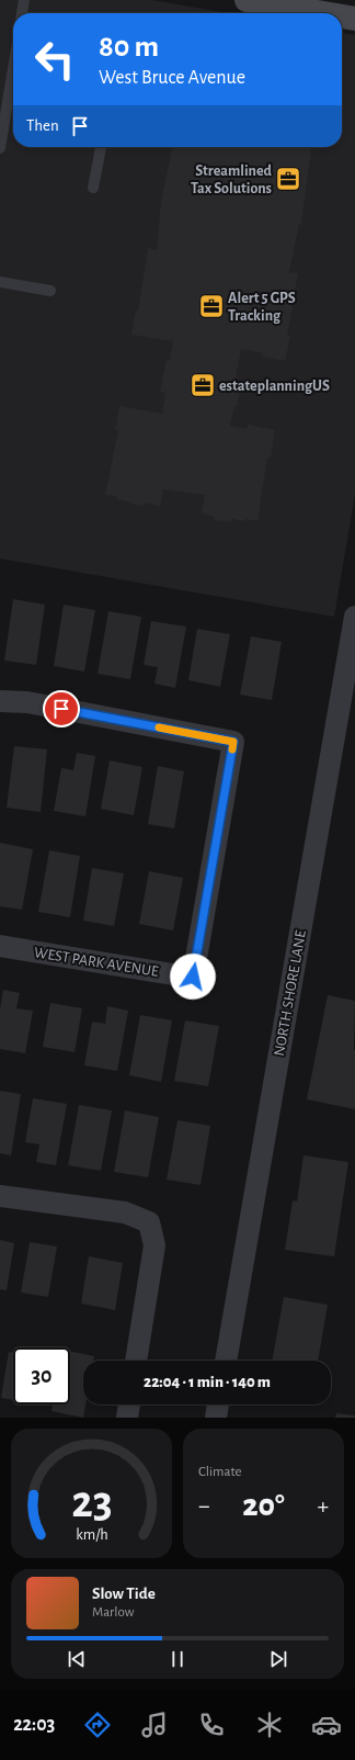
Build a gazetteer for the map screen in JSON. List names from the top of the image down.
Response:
{
  "streets": {
    "street": ["WEST PARK AVENUE", "NORTH SHORE LANE"]
  },
  "places": {
    "office": ["Streamlined Tax Solutions", "Alert 5 GPS Tracking", "estateplanningUS"]
  },
  "page": {
    "turn": ["80 m", "West Bruce Avenue"],
    "then": "Then",
    "limit": "30",
    "trip": "22:04 · 1 min · 140 m",
    "tile": "Climate",
    "heat": ["−", "20°", "+"],
    "song": ["Slow Tide", "Marlow"],
    "tabs": "22:03",
    "gauge": ["23", "km/h"]
  }
}
